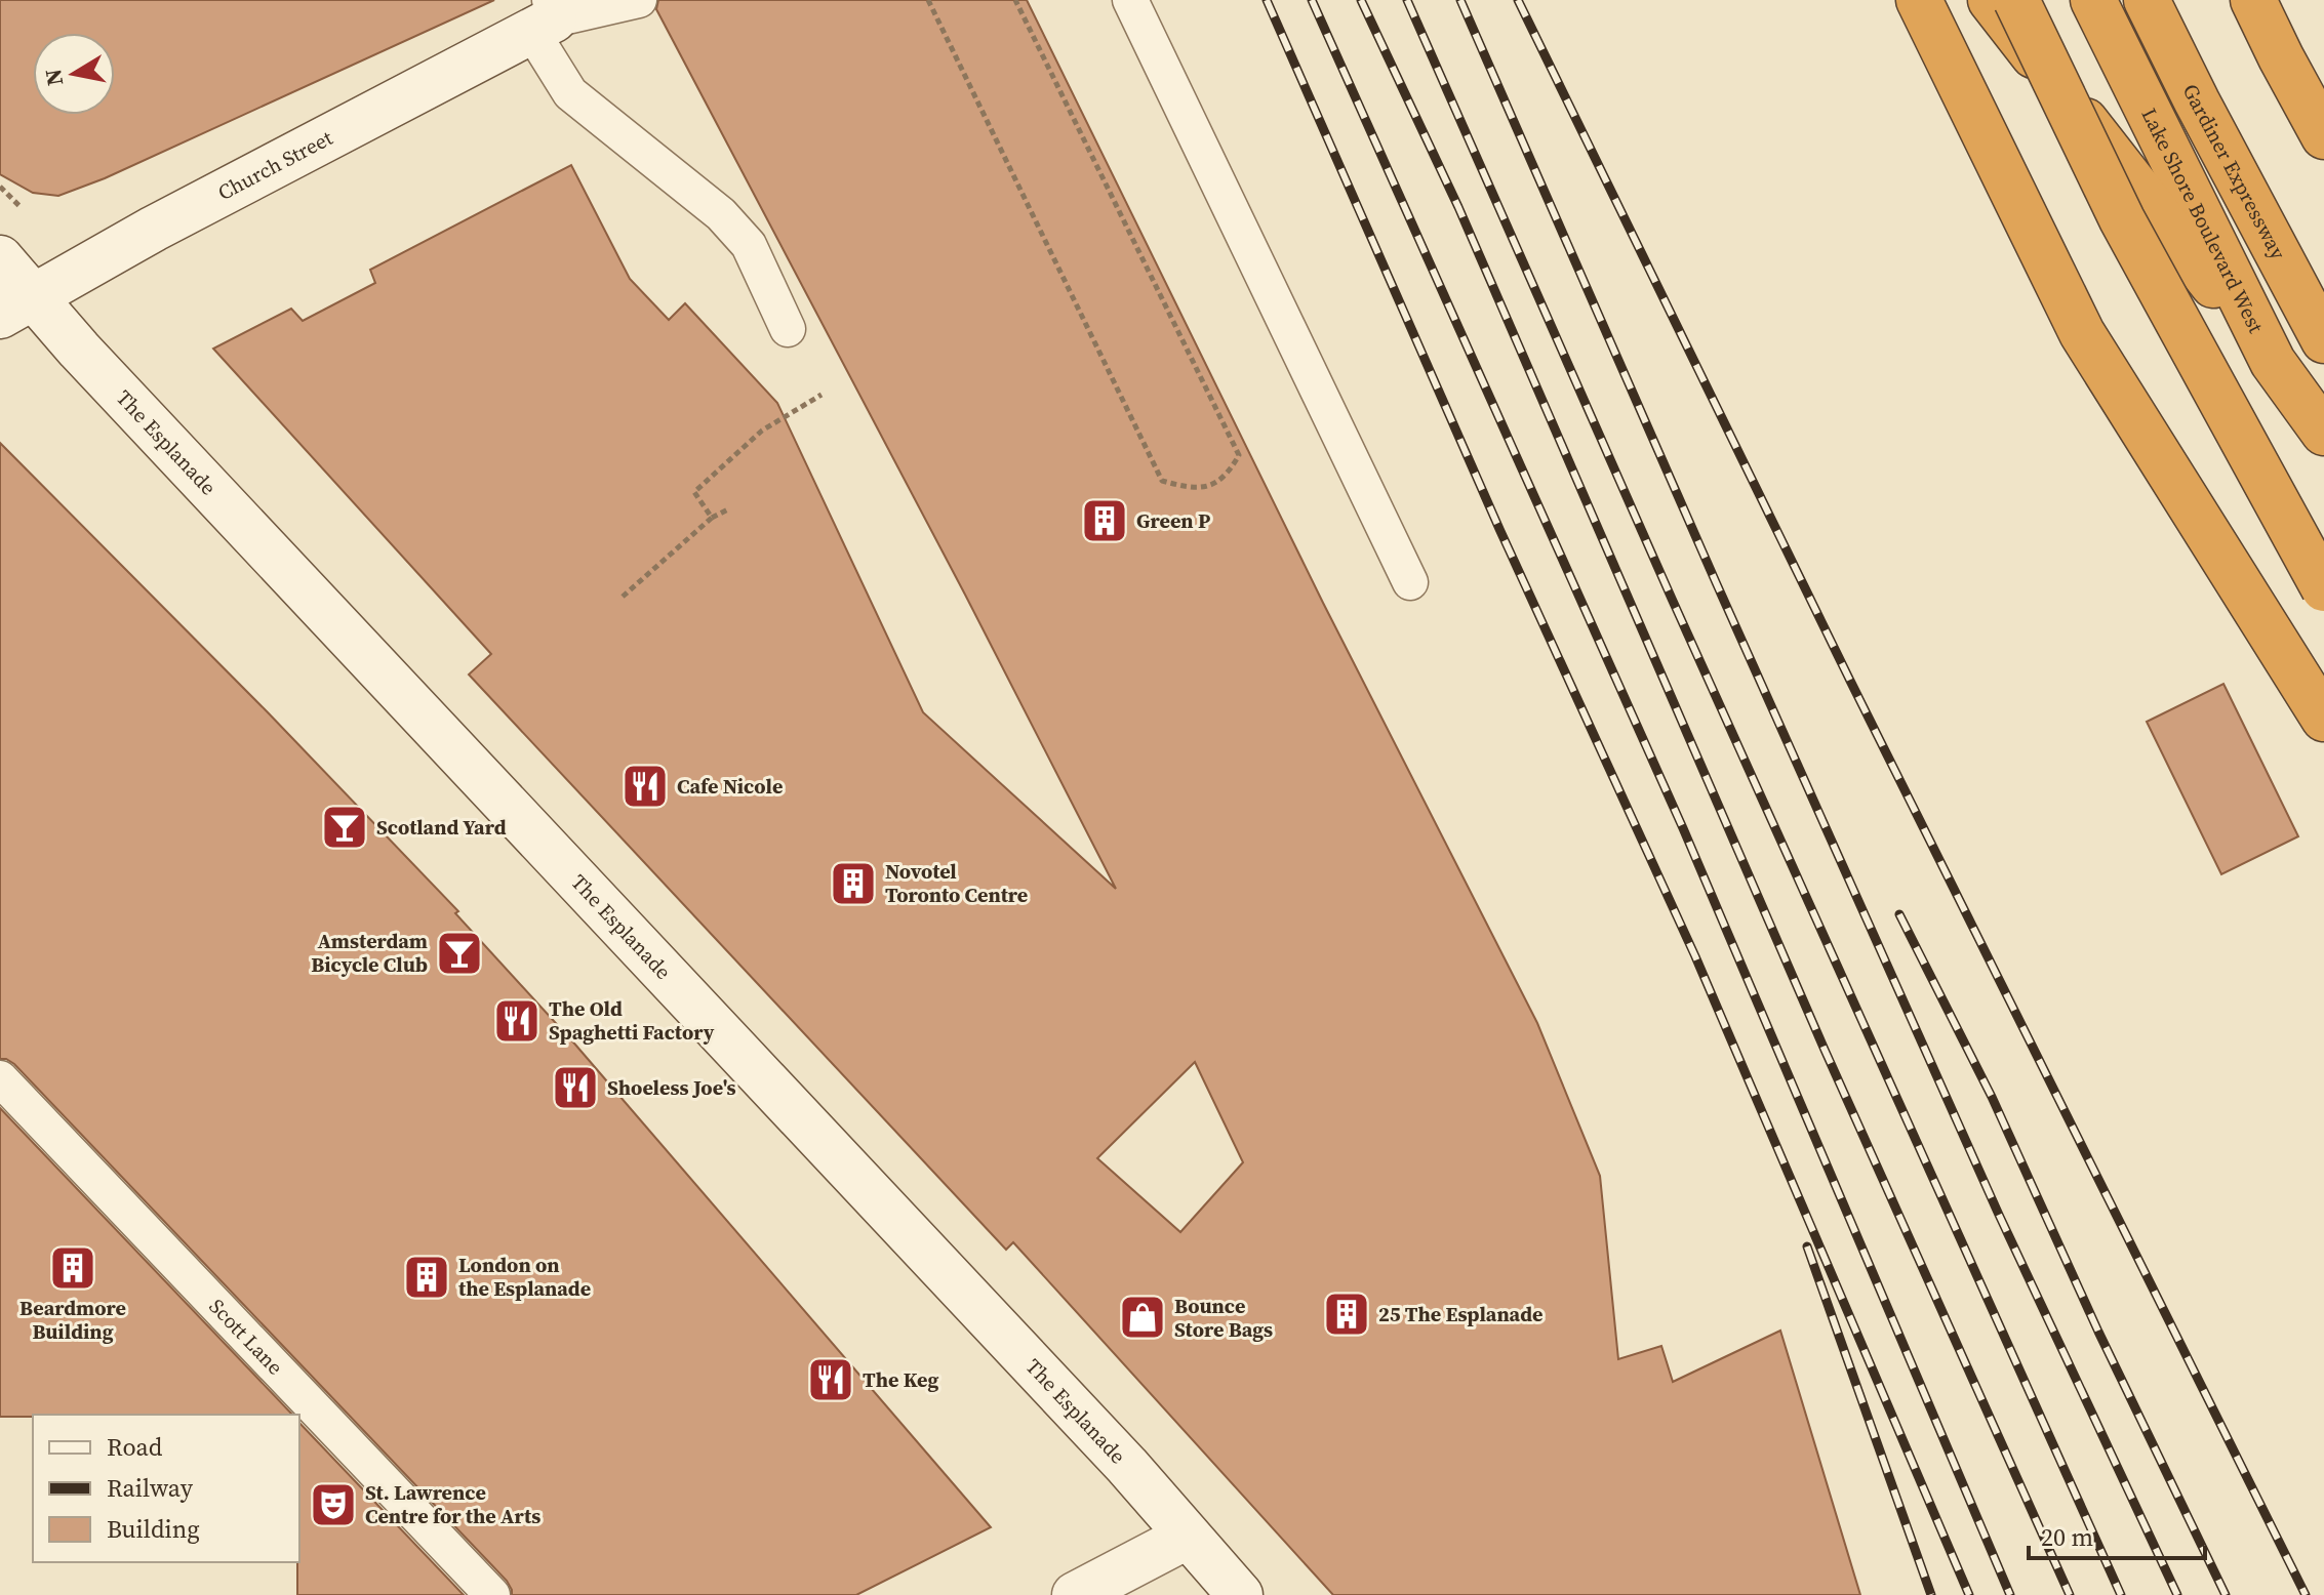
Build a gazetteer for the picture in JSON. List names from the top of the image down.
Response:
{
  "streets": {
    "highway": ["Gardiner Expressway", "Lake Shore Boulevard West"],
    "street": ["Church Street", "The Esplanade"],
    "lane": ["Scott Lane"]
  },
  "crossings": [
    ["Church Street", "The Esplanade"]
  ],
  "places": {
    "building": [
      "Green P",
      "Novotel Toronto Centre",
      "Beardmore Building",
      "London on the Esplanade",
      "25 The Esplanade"
    ],
    "restaurant": [
      "Cafe Nicole",
      "The Old Spaghetti Factory",
      "Shoeless Joe's",
      "The Keg"
    ],
    "bar": ["Scotland Yard", "Amsterdam Bicycle Club"],
    "shop": ["Bounce Store Bags"],
    "theatre": ["St. Lawrence Centre for the Arts"]
  },
  "legend": ["Road", "Railway", "Building"],
  "scale_bar": "20 m",
  "north": "left"
}
